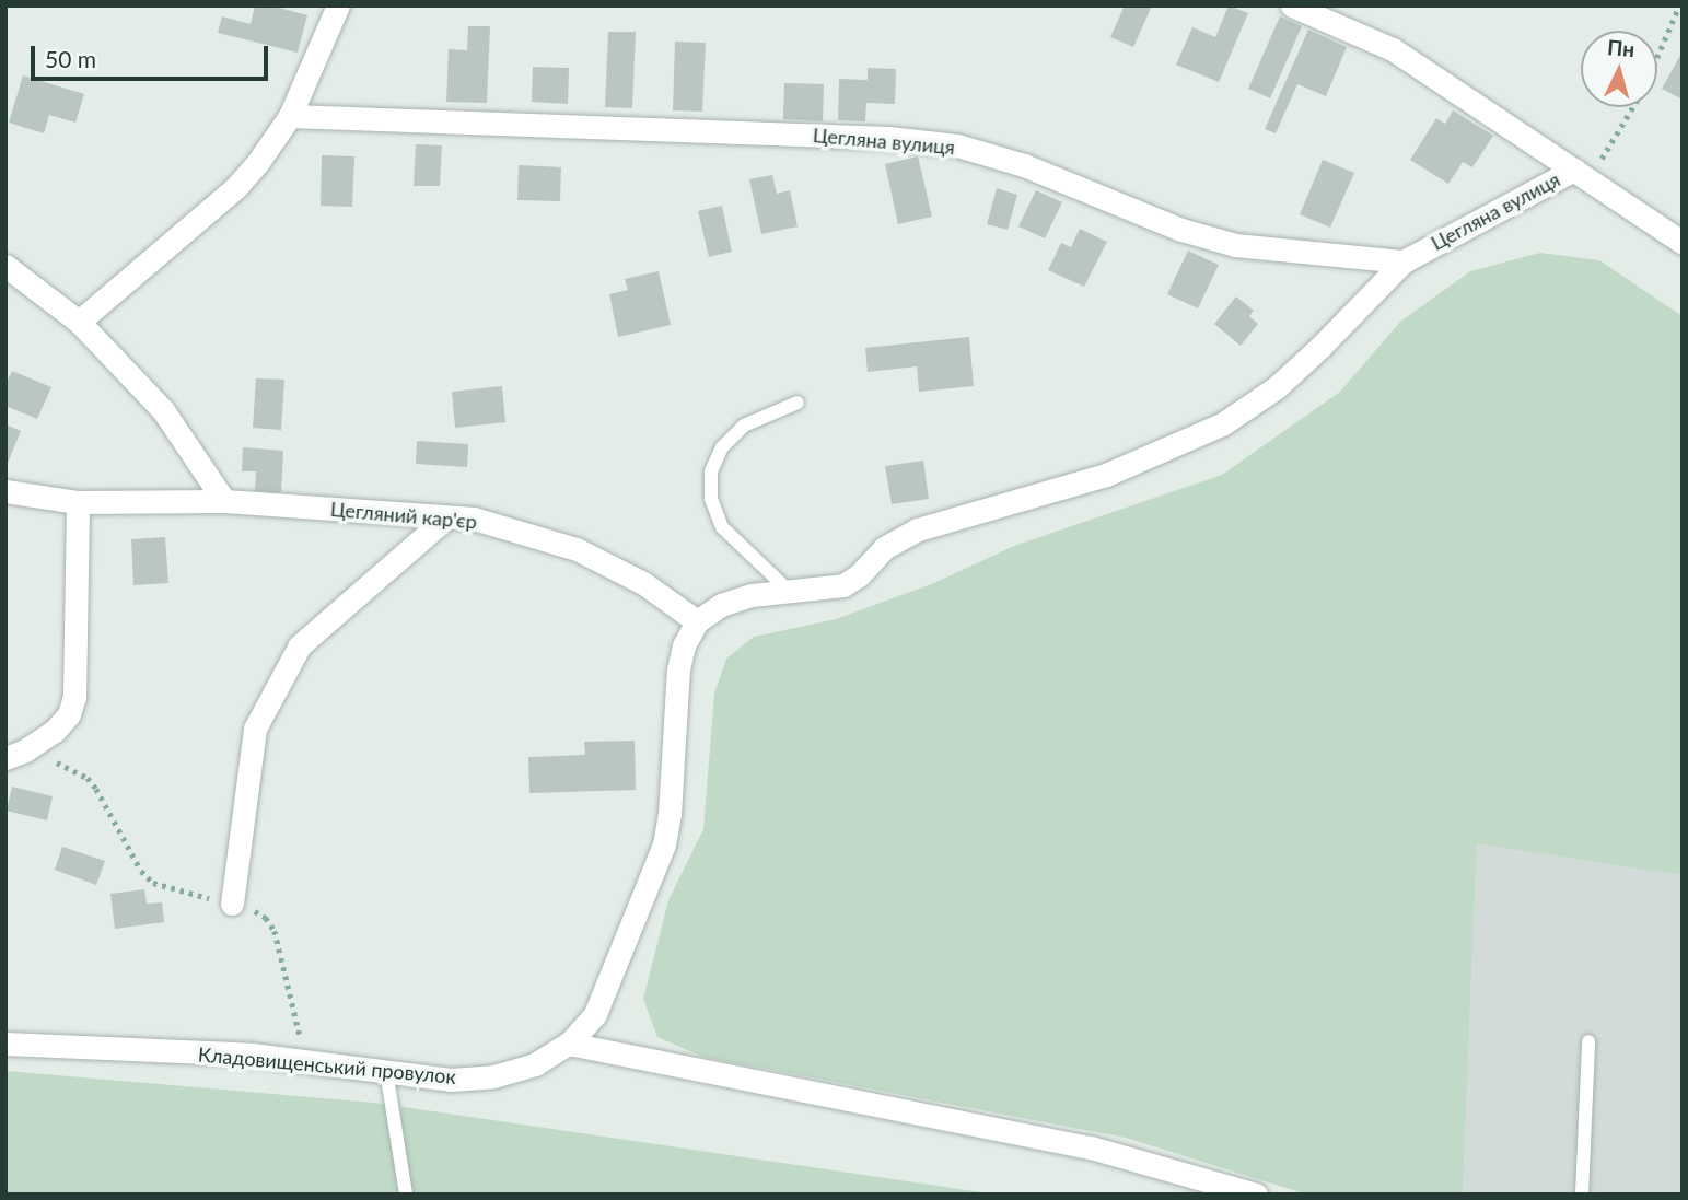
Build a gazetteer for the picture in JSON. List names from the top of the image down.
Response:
{
  "streets": {
    "street": ["Цегляна вулиця", "Цегляний кар'єр", "Кладовищенський провулок"]
  },
  "crossings": [
    ["Цегляний кар'єр", "Кладовищенський провулок"]
  ],
  "scale_bar": "50 m",
  "north": "top"
}
